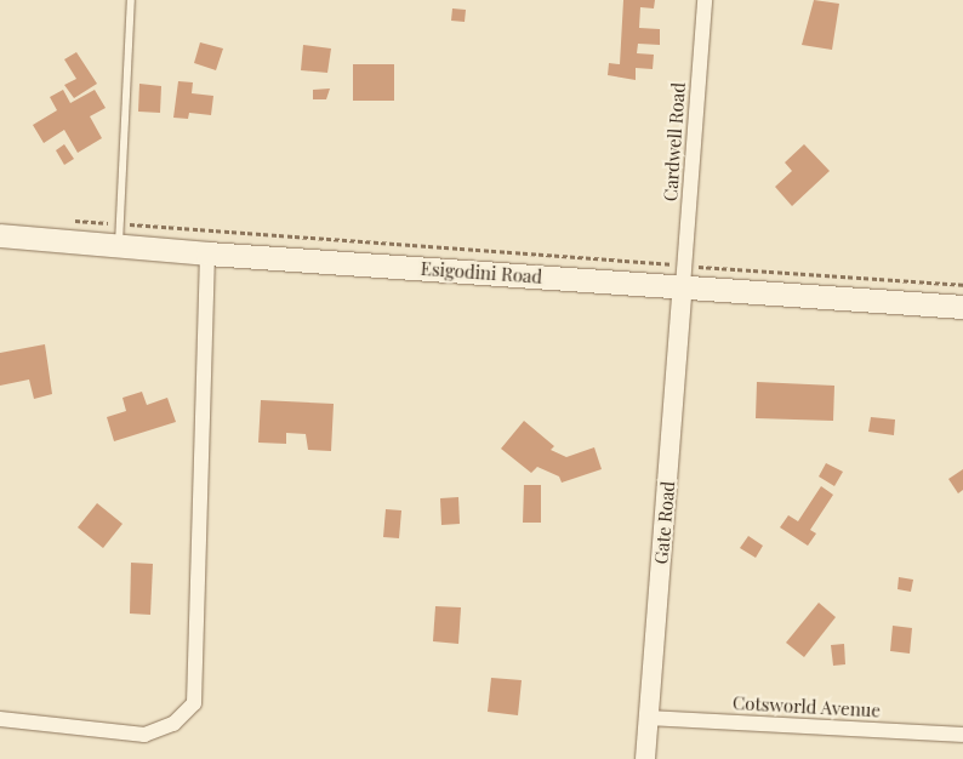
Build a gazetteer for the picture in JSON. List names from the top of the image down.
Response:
{
  "streets": {
    "main road": ["Esigodini Road"],
    "street": ["Cardwell Road", "Gate Road", "Cotsworld Avenue"]
  },
  "crossings": [
    ["Cardwell Road", "Esigodini Road"],
    ["Cardwell Road", "Gate Road"],
    ["Esigodini Road", "Gate Road"],
    ["Gate Road", "Cotsworld Avenue"]
  ]
}
